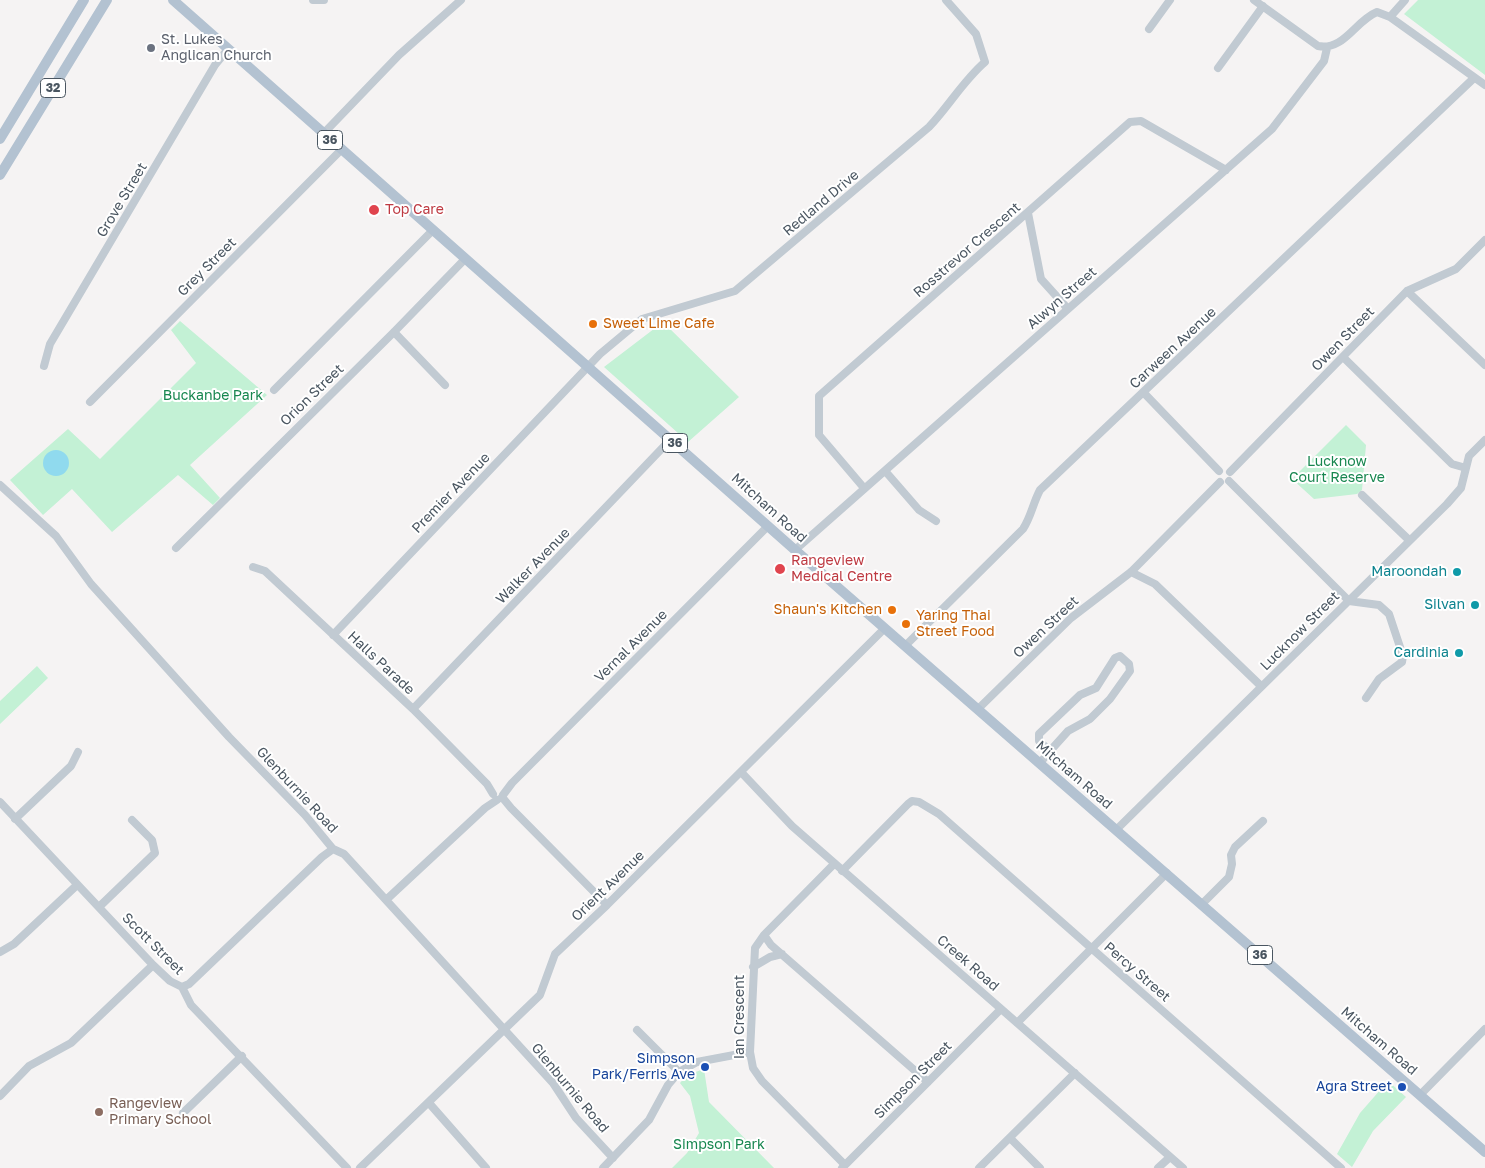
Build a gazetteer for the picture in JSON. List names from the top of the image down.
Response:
{
  "streets": {
    "main road": ["32", "36", "Mitcham Road"],
    "street": [
      "Grove Street",
      "Redland Drive",
      "Rosstrevor Crescent",
      "Grey Street",
      "Alwyn Street",
      "Owen Street",
      "Carween Avenue",
      "Orion Street",
      "Premier Avenue",
      "Walker Avenue",
      "Lucknow Street",
      "Vernal Avenue",
      "Halls Parade",
      "Glenburnie Road",
      "Orient Avenue",
      "Scott Street",
      "Creek Road",
      "Percy Street",
      "Ian Crescent",
      "Simpson Street"
    ]
  },
  "crossings": [
    ["Grove Street", "Mitcham Road"],
    ["Redland Drive", "Premier Avenue"],
    ["Redland Drive", "Mitcham Road"],
    ["Rosstrevor Crescent", "Alwyn Street"],
    ["Grey Street", "Mitcham Road"],
    ["Alwyn Street", "Mitcham Road"],
    ["Owen Street", "Mitcham Road"],
    ["Carween Avenue", "Mitcham Road"],
    ["Orion Street", "Mitcham Road"],
    ["Premier Avenue", "Mitcham Road"],
    ["Premier Avenue", "Halls Parade"],
    ["Mitcham Road", "Walker Avenue"],
    ["Mitcham Road", "Lucknow Street"],
    ["Mitcham Road", "Vernal Avenue"],
    ["Mitcham Road", "Orient Avenue"],
    ["Walker Avenue", "Halls Parade"],
    ["Vernal Avenue", "Halls Parade"],
    ["Vernal Avenue", "Glenburnie Road"],
    ["Halls Parade", "Orient Avenue"],
    ["Glenburnie Road", "Orient Avenue"],
    ["Orient Avenue", "Creek Road"],
    ["Creek Road", "Percy Street"],
    ["Creek Road", "Ian Crescent"],
    ["Creek Road", "Simpson Street"],
    ["Ian Crescent", "Simpson Street"]
  ],
  "parks": ["Buckanbe Park", "Lucknow Court Reserve", "Simpson Park"],
  "places": [
    "St. Lukes Anglican Church",
    "Top Care",
    "Sweet Lime Cafe",
    "Rangeview Medical Centre",
    "Maroondah",
    "Silvan",
    "Shaun's Kitchen",
    "Yaring Thai Street Food",
    "Cardinia",
    "Simpson Park/Ferris Ave",
    "Agra Street",
    "Rangeview Primary School"
  ]
}
